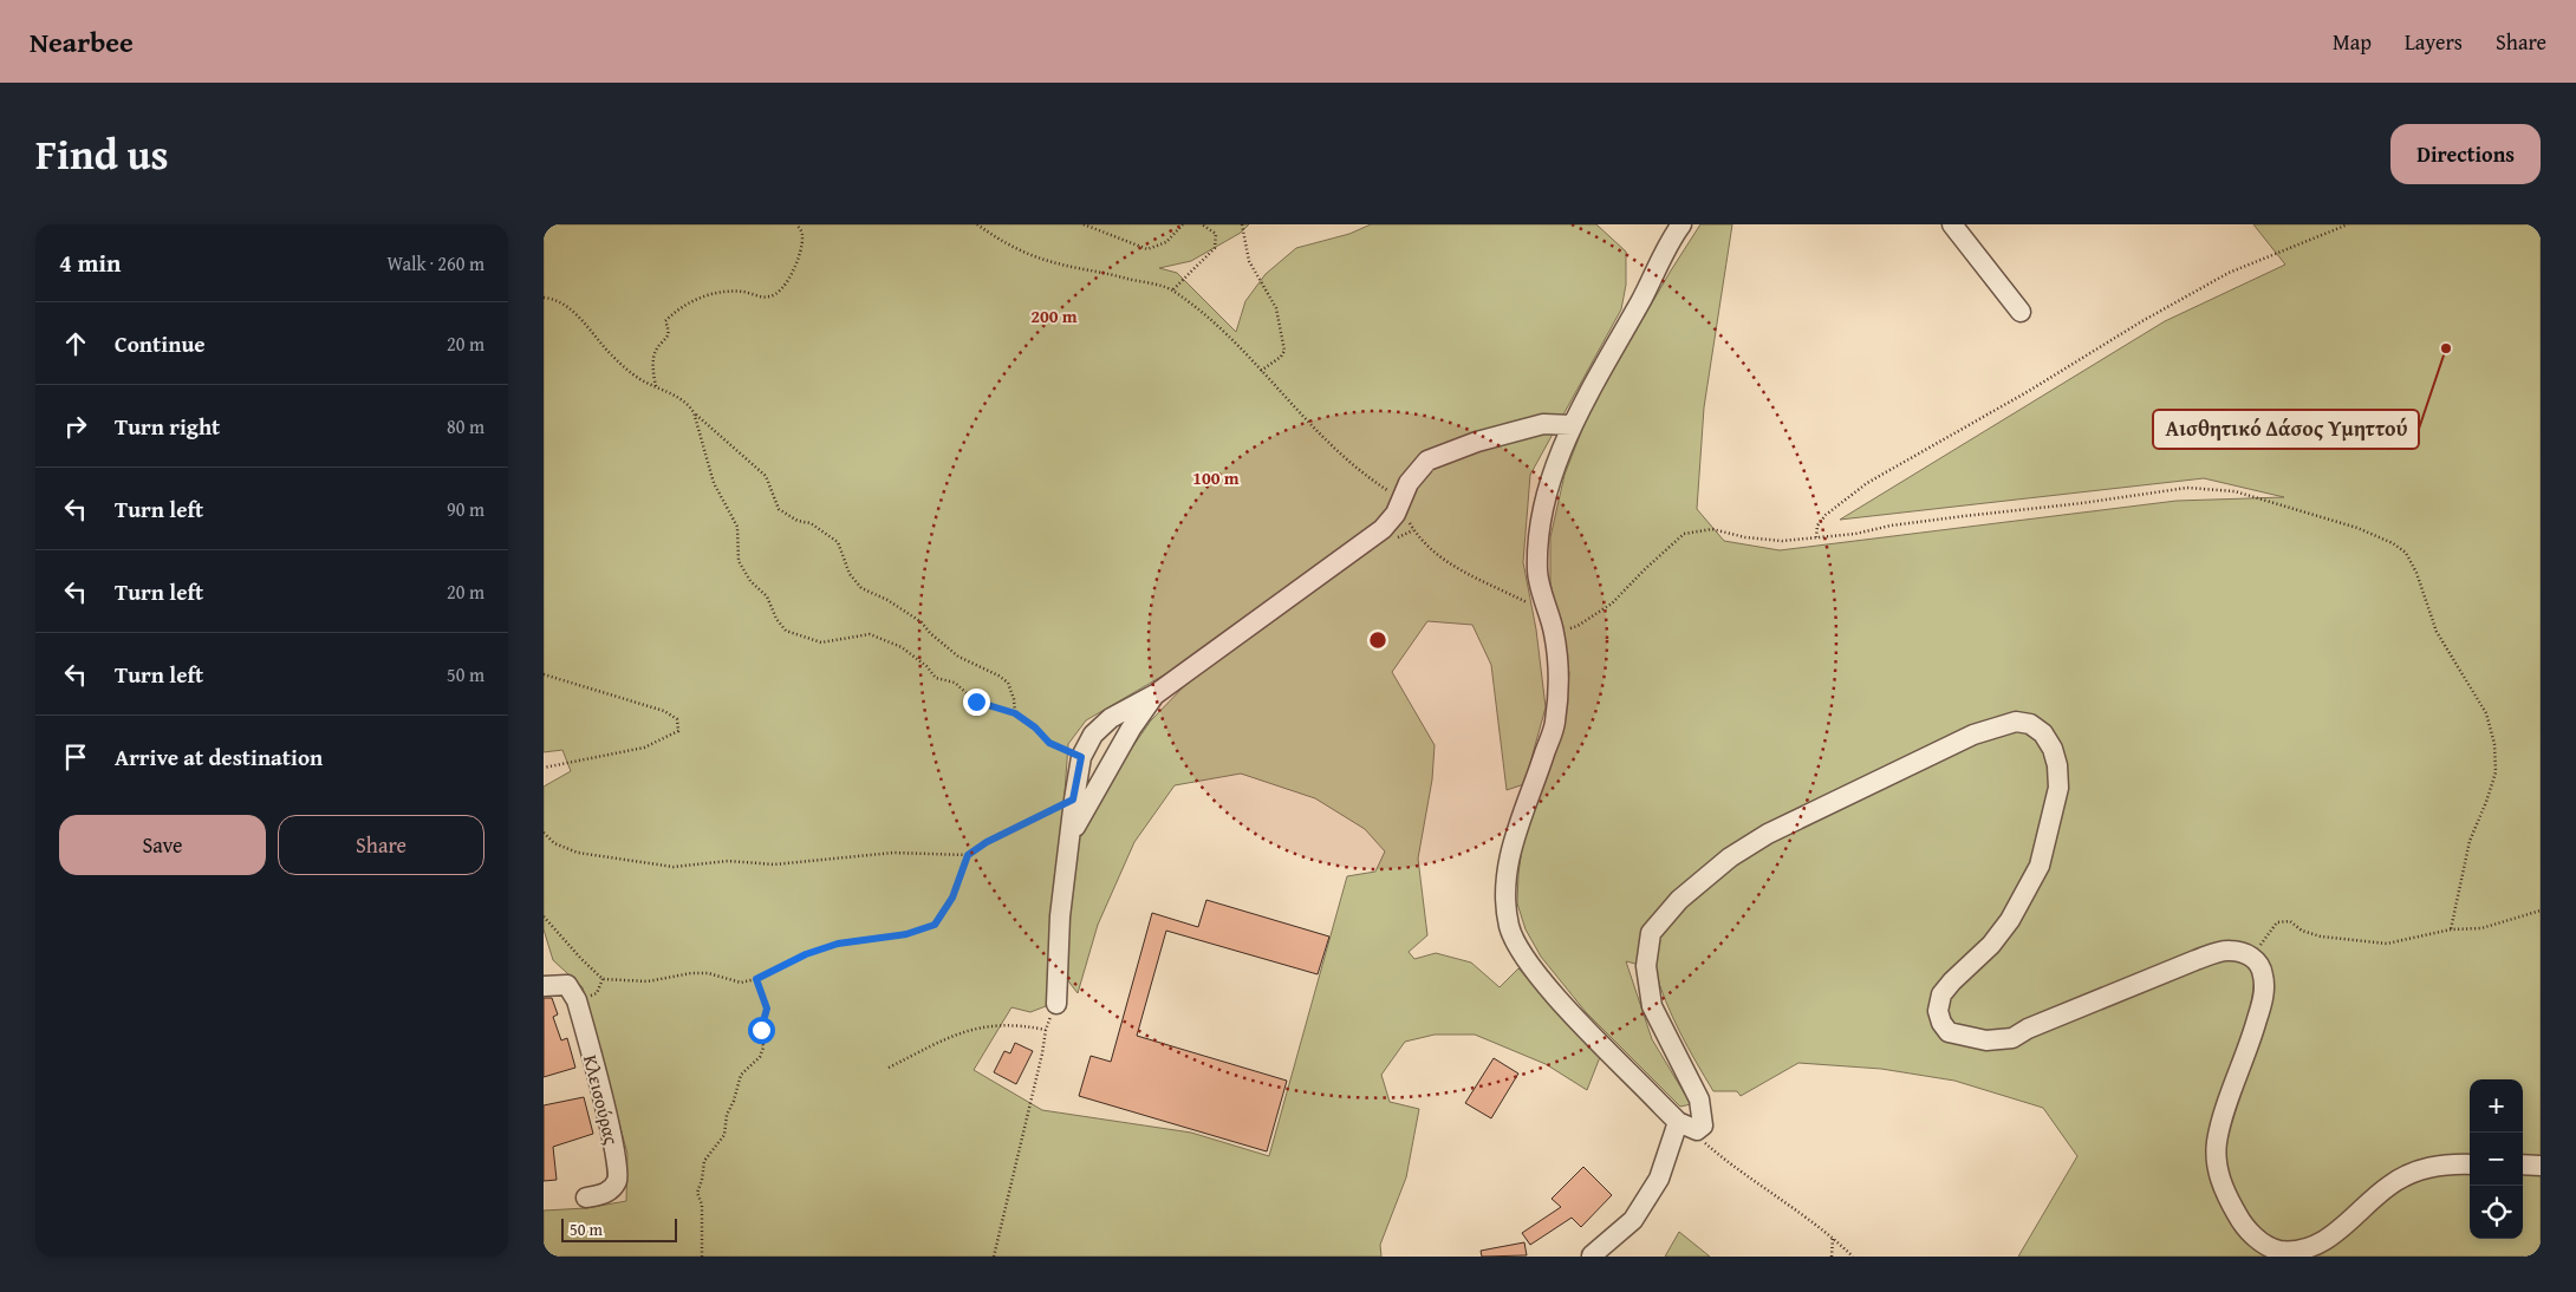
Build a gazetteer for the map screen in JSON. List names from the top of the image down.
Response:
{
  "streets": {
    "street": ["Κλεισούρας"]
  },
  "places": ["Αισθητικό Δάσος Υμηττού"],
  "scale_bar": "50 m",
  "page": {
    "header": "Nearbee",
    "nav": ["Map", "Layers", "Share"],
    "title": "Find us",
    "buttons": [
      "Directions",
      ["Save", "Share"]
    ],
    "heading": ["4 min", "Walk · 260 m"],
    "list": [
      ["Continue", "20 m"],
      ["Turn right", "80 m"],
      ["Turn left", "90 m"],
      ["Turn left", "20 m"],
      ["Turn left", "50 m"],
      "Arrive at destination"
    ],
    "map_buttons": ["+", "−"],
    "scale": "50 m"
  },
  "rings": ["200 m", "100 m"]
}
